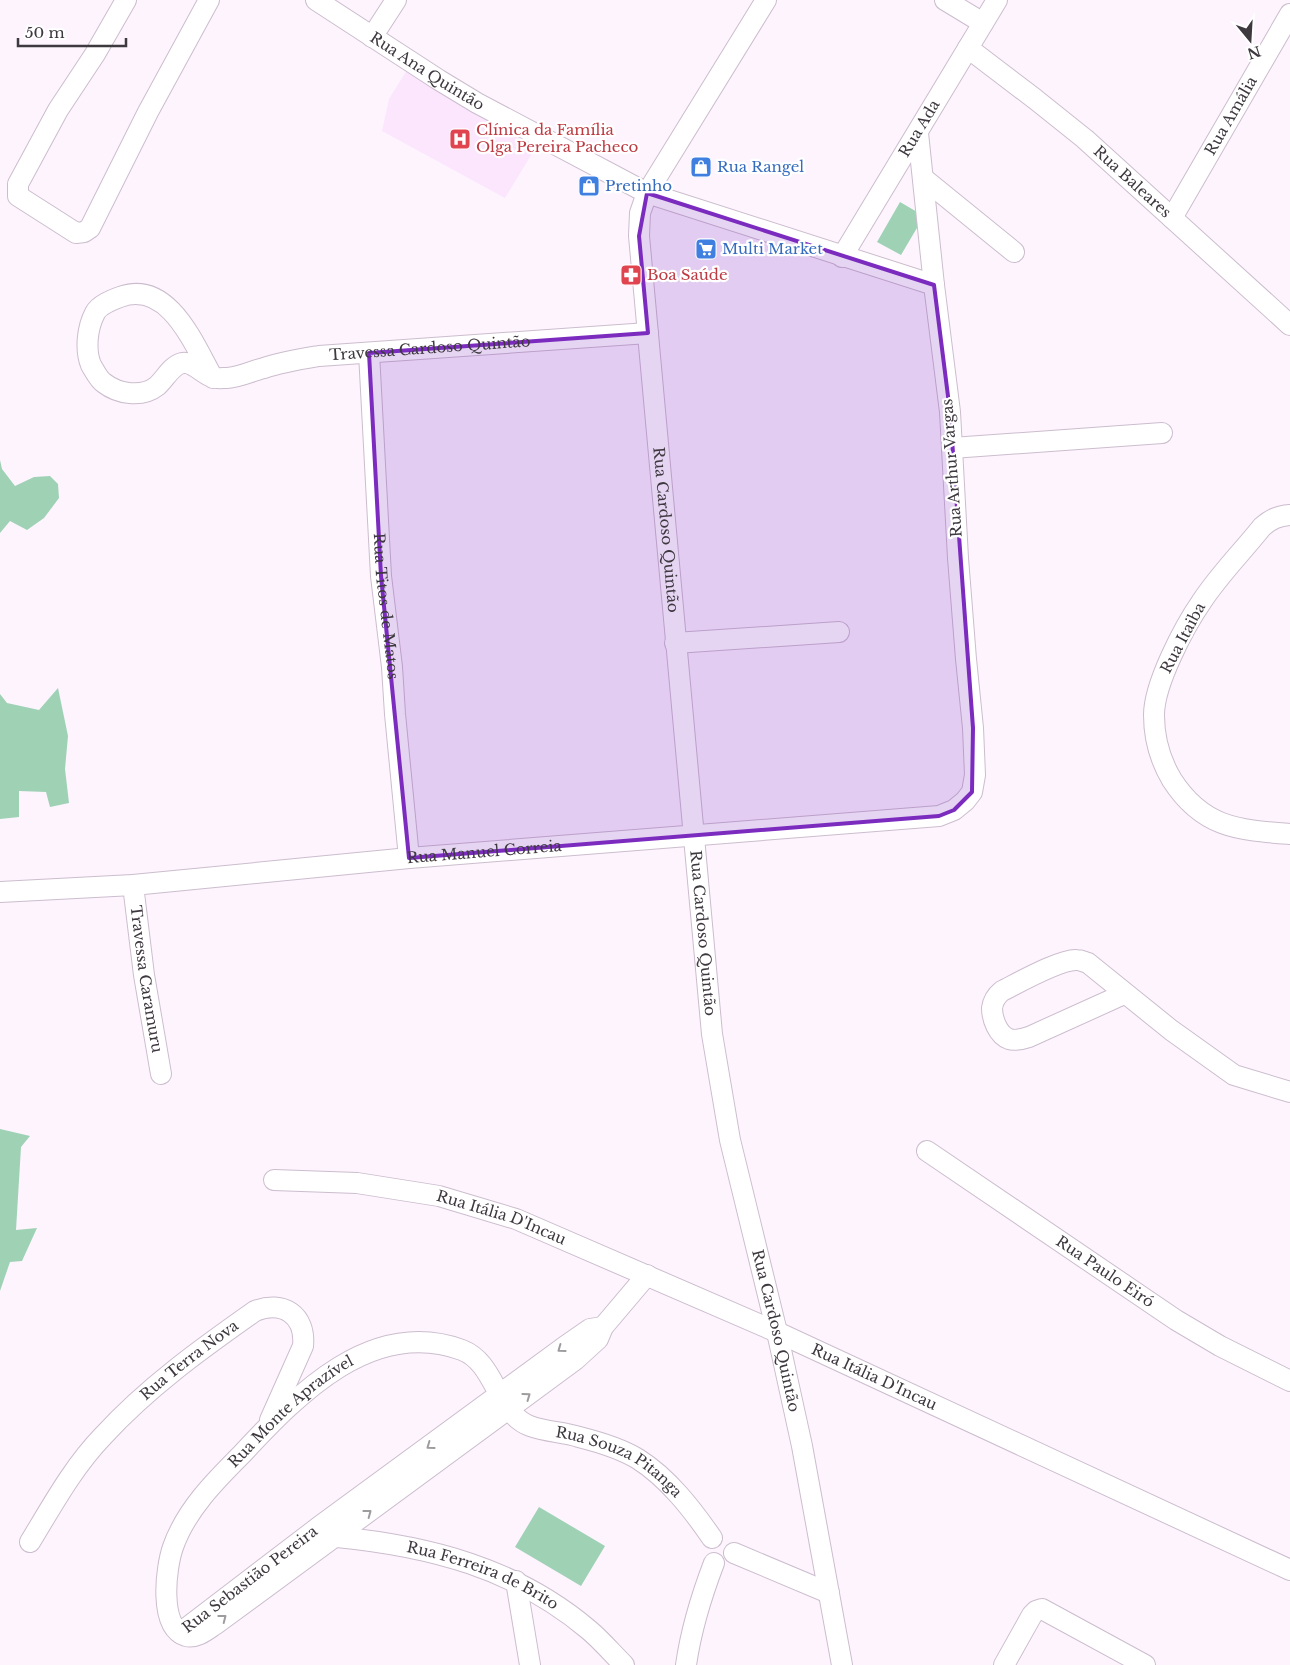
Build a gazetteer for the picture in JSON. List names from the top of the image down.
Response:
{
  "streets": {
    "street": [
      "Rua Ana Quintão",
      "Rua Amália",
      "Rua Ada",
      "Rua Baleares",
      "Travessa Cardoso Quintão",
      "Rua Arthur Vargas",
      "Rua Cardoso Quintão",
      "Rua Titos de Matos",
      "Rua Itaiba",
      "Rua Manuel Correia",
      "Travessa Caramuru",
      "Rua Itália D'Incau",
      "Rua Paulo Eiró",
      "Rua Terra Nova",
      "Rua Monte Aprazível",
      "Rua Souza Pitanga",
      "Rua Ferreira de Brito",
      "Rua Sebastião Pereira"
    ]
  },
  "crossings": [
    ["Rua Ana Quintão", "Rua Ada"],
    ["Rua Ana Quintão", "Rua Arthur Vargas"],
    ["Rua Ana Quintão", "Rua Cardoso Quintão"],
    ["Rua Amália", "Rua Baleares"],
    ["Rua Ada", "Rua Baleares"],
    ["Rua Ada", "Rua Arthur Vargas"],
    ["Travessa Cardoso Quintão", "Rua Cardoso Quintão"],
    ["Travessa Cardoso Quintão", "Rua Titos de Matos"],
    ["Rua Arthur Vargas", "Rua Manuel Correia"],
    ["Rua Cardoso Quintão", "Rua Manuel Correia"],
    ["Rua Cardoso Quintão", "Rua Itália D'Incau"],
    ["Rua Titos de Matos", "Rua Manuel Correia"],
    ["Rua Manuel Correia", "Travessa Caramuru"],
    ["Rua Itália D'Incau", "Rua Sebastião Pereira"],
    ["Rua Terra Nova", "Rua Monte Aprazível"],
    ["Rua Monte Aprazível", "Rua Souza Pitanga"],
    ["Rua Monte Aprazível", "Rua Sebastião Pereira"],
    ["Rua Souza Pitanga", "Rua Sebastião Pereira"],
    ["Rua Ferreira de Brito", "Rua Sebastião Pereira"]
  ],
  "places": {
    "hospital": ["Clínica da Família Olga Pereira Pacheco"],
    "shop": ["Rua Rangel", "Pretinho"],
    "supermarket": ["Multi Market"],
    "pharmacy": ["Boa Saúde"]
  },
  "scale_bar": "50 m",
  "north": "bottom"
}
